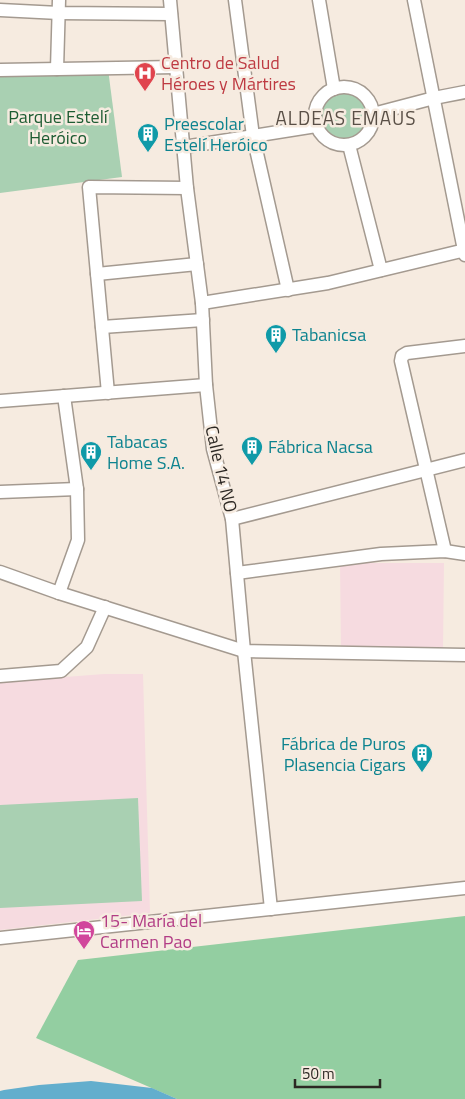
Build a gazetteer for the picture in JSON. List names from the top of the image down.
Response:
{
  "streets": {
    "street": ["Calle 14 NO"]
  },
  "districts": ["ALDEAS EMAUS"],
  "parks": ["Parque Estelí Heróico"],
  "places": {
    "hospital": ["Centro de Salud Héroes y Mártires"],
    "building": [
      "Preescolar Estelí Heróico",
      "Tabanicsa",
      "Fábrica Nacsa",
      "Tabacas Home S.A.",
      "Fábrica de Puros Plasencia Cigars"
    ],
    "hotel": ["15- María del Carmen Pao"]
  },
  "scale_bar": "50 m"
}
